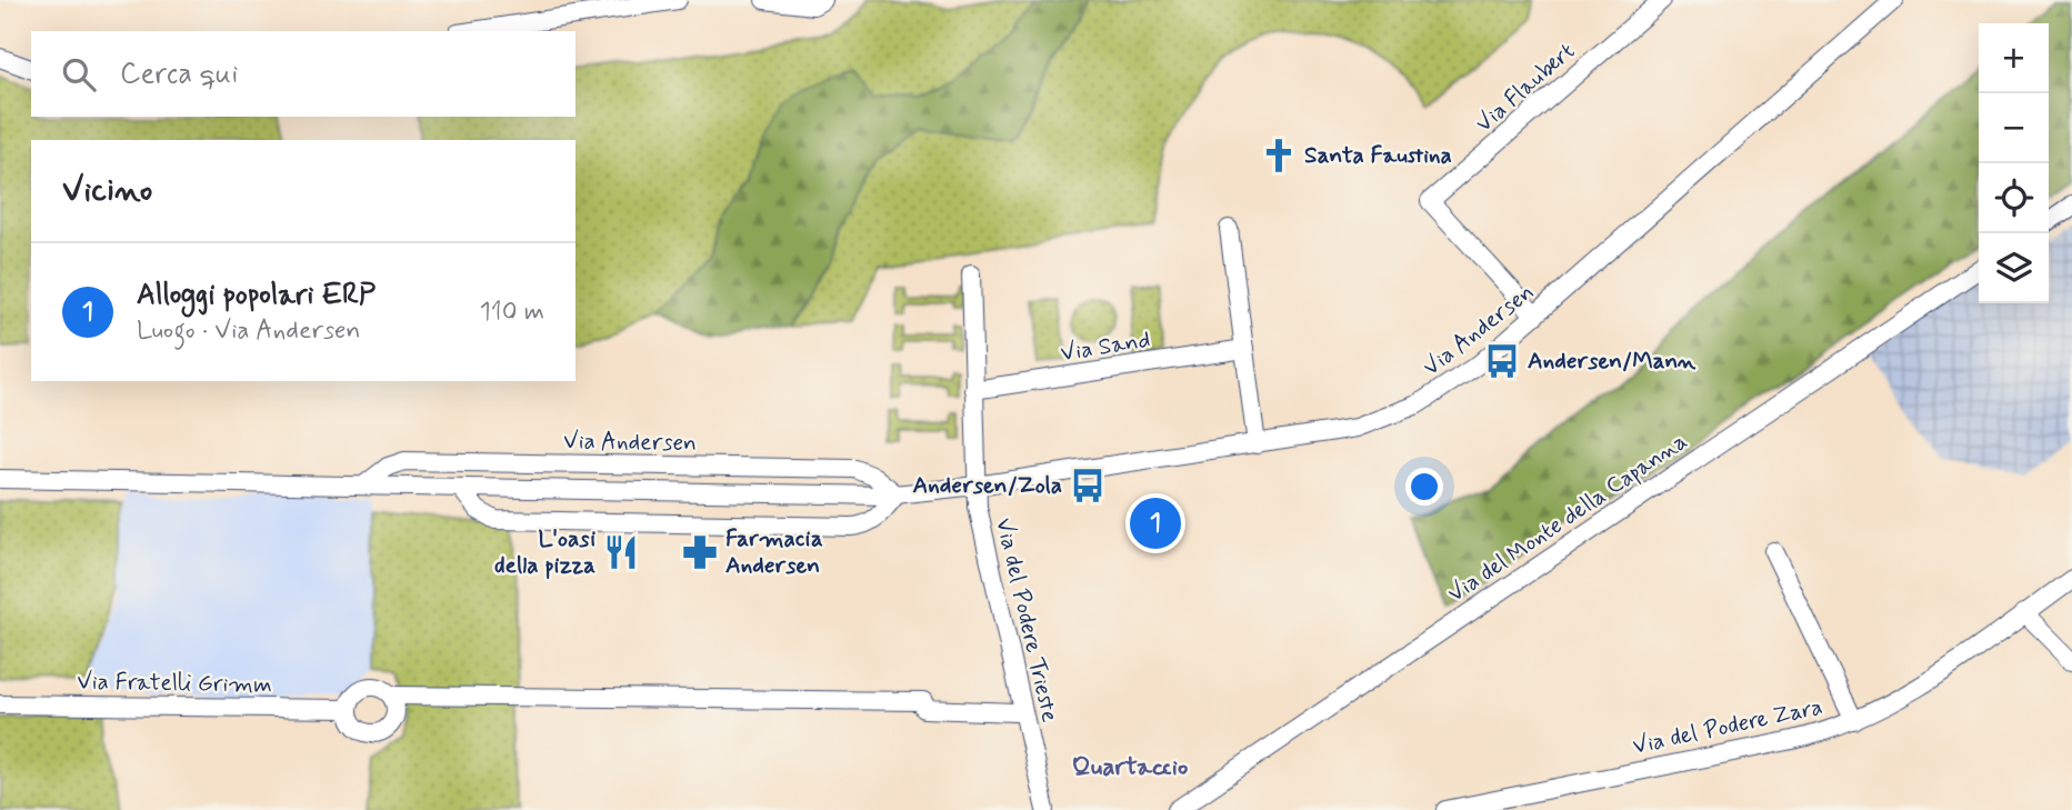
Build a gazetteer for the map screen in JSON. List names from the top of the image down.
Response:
{
  "streets": {
    "street": [
      "Via Flaubert",
      "Via Andersen",
      "Via Sand",
      "Via del Monte della Capanna",
      "Via del Podere Trieste",
      "Via Fratelli Grimm",
      "Via del Podere Zara"
    ]
  },
  "crossings": [
    ["Via Flaubert", "Via Andersen"],
    ["Via Andersen", "Via del Podere Trieste"],
    ["Via Sand", "Via del Podere Trieste"]
  ],
  "districts": ["Quartaccio"],
  "places": {
    "church": ["Santa Faustina"],
    "bus stop": ["Andersen/Mann", "Andersen/Zola"],
    "restaurant": ["L'oasi della pizza"],
    "pharmacy": ["Farmacia Andersen"]
  },
  "page": {
    "map_buttons": ["+", "−"],
    "search": "Cerca qui",
    "heading": "Vicino",
    "list": [
      {
        "mark": "1",
        "name": "Alloggi popolari ERP",
        "note": "Luogo · Via Andersen",
        "value": "110 m"
      }
    ],
    "pins": "1"
  }
}
